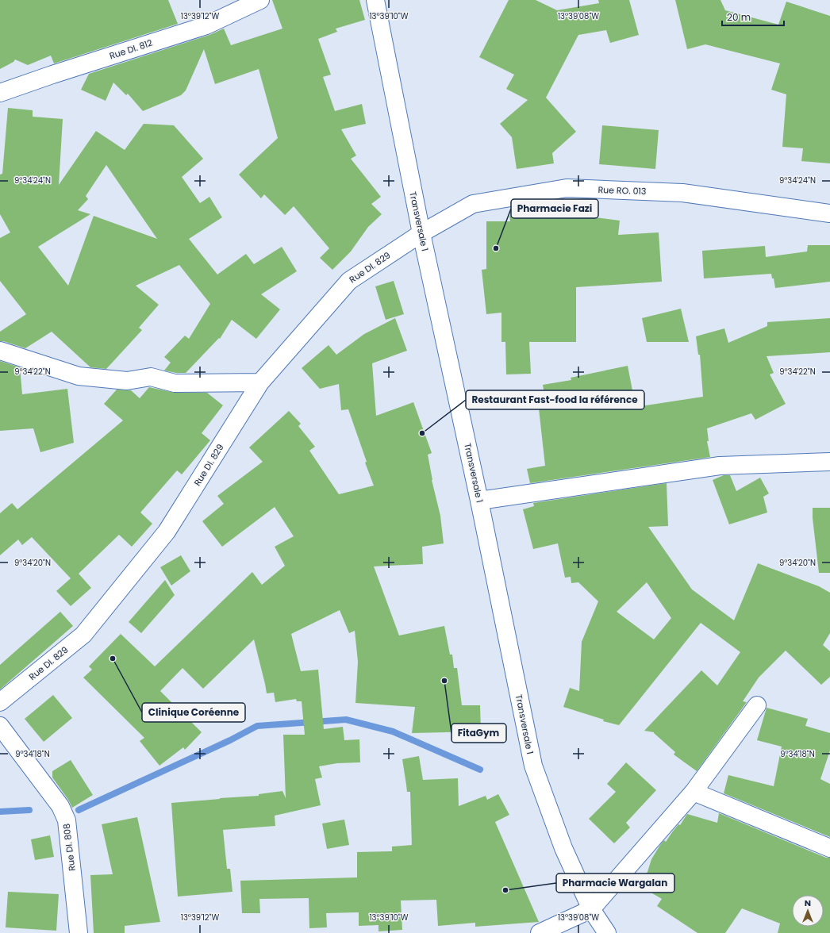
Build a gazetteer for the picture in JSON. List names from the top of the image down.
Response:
{
  "streets": {
    "street": [
      "Rue DI. 812",
      "Rue RO. 013",
      "Transversale 1",
      "Rue DI. 829",
      "Rue DI. 808"
    ]
  },
  "crossings": [
    ["Rue RO. 013", "Transversale 1"],
    ["Rue RO. 013", "Rue DI. 829"],
    ["Transversale 1", "Rue DI. 829"]
  ],
  "places": [
    "Pharmacie Fazi",
    "Restaurant Fast-food la référence",
    "Clinique Coréenne",
    "FitaGym",
    "Pharmacie Wargalan"
  ],
  "scale_bar": "20 m",
  "north": "top",
  "coordinates": [
    "13°39'12\"W",
    "13°39'10\"W",
    "13°39'08\"W",
    "9°34'24\"N",
    "9°34'22\"N",
    "9°34'20\"N",
    "9°34'18\"N"
  ]
}
